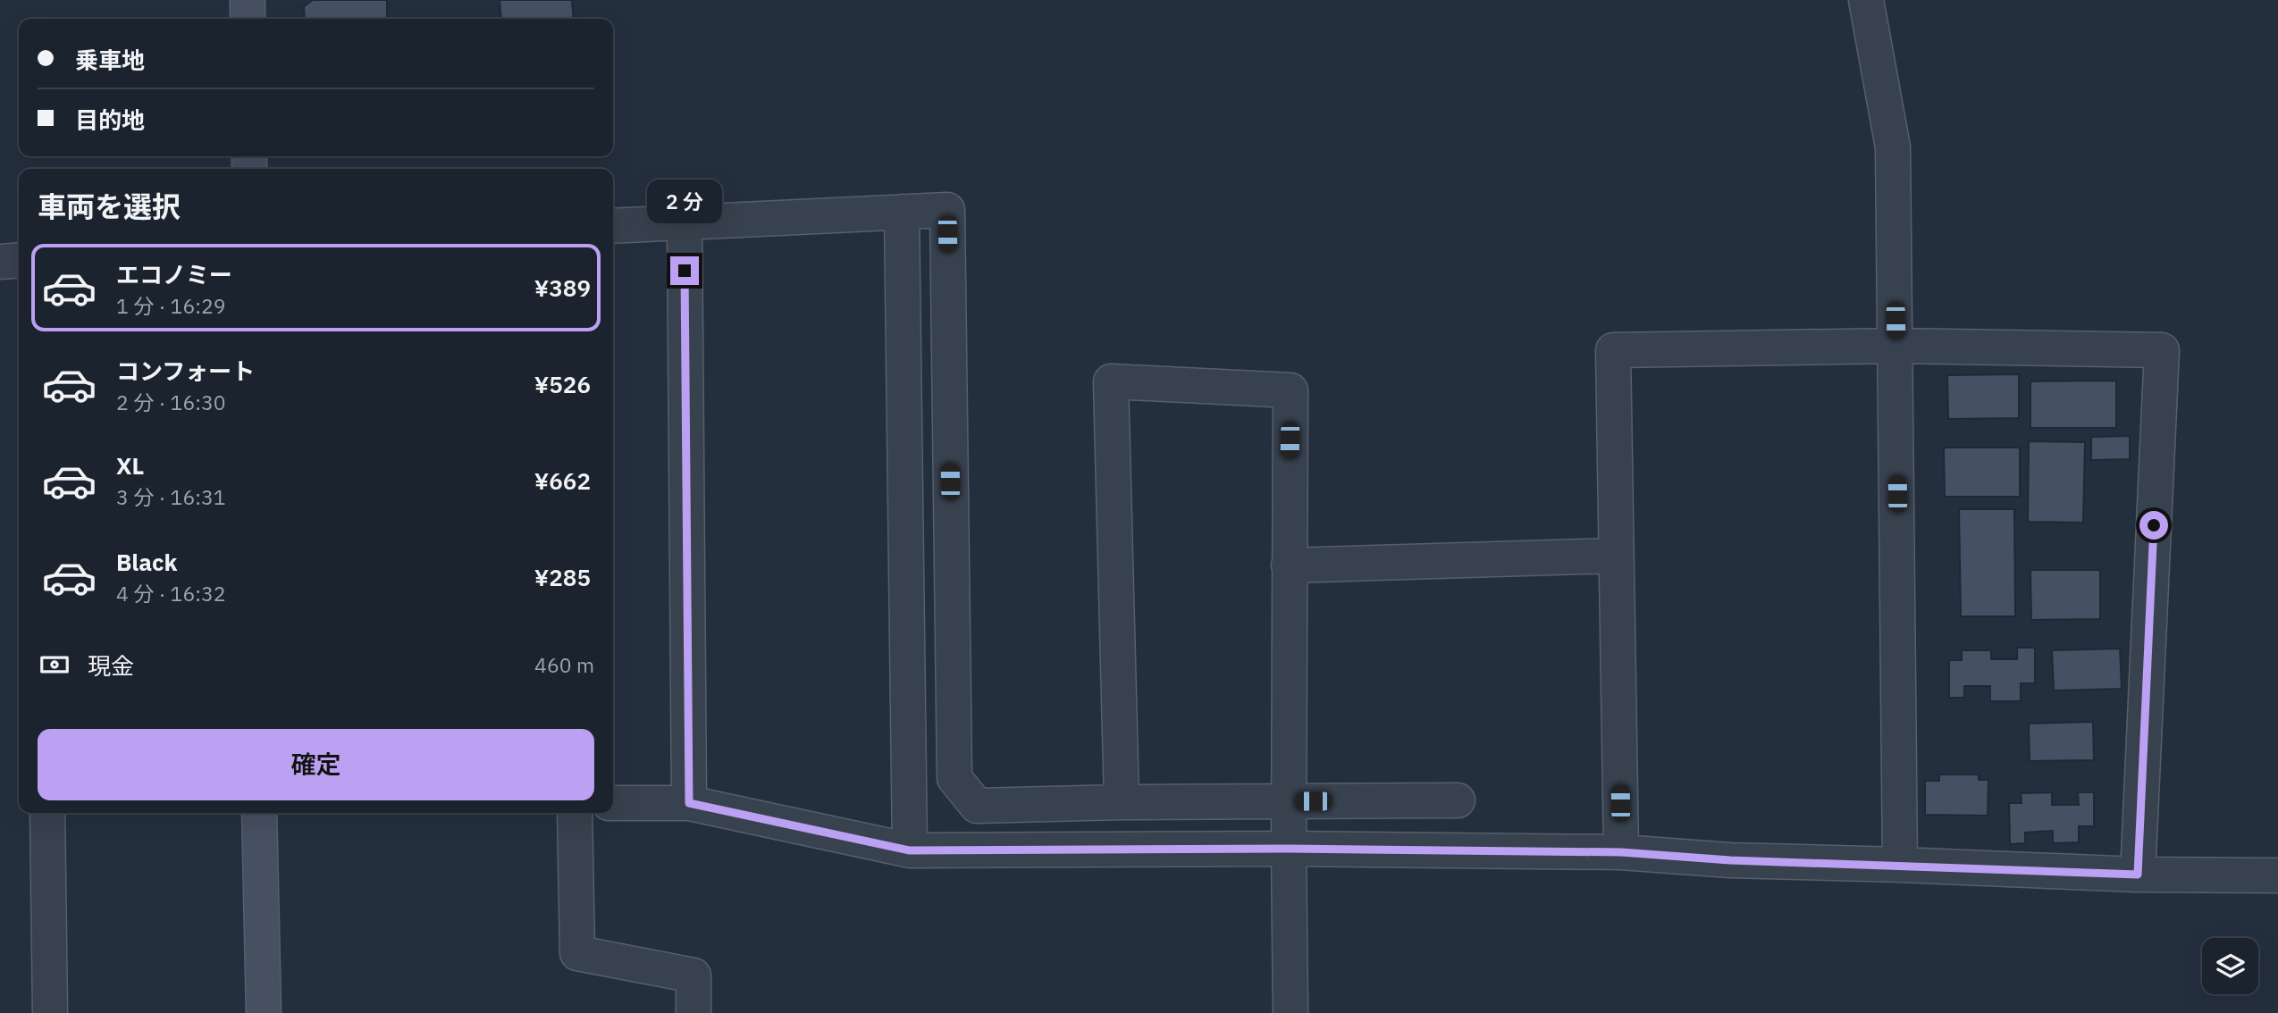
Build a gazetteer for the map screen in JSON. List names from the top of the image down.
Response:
{
  "page": {
    "banner": ["乗車地", "目的地"],
    "heading": "車両を選択",
    "bubble": "2 分",
    "list": [
      {
        "name": "エコノミー",
        "note": "1 分 · 16:29",
        "value": "¥389"
      },
      {
        "name": "コンフォート",
        "note": "2 分 · 16:30",
        "value": "¥526"
      },
      {
        "name": "XL",
        "note": "3 分 · 16:31",
        "value": "¥662"
      },
      {
        "name": "Black",
        "note": "4 分 · 16:32",
        "value": "¥285"
      }
    ],
    "pay": ["現金", "460 m"],
    "buttons": "確定"
  }
}
